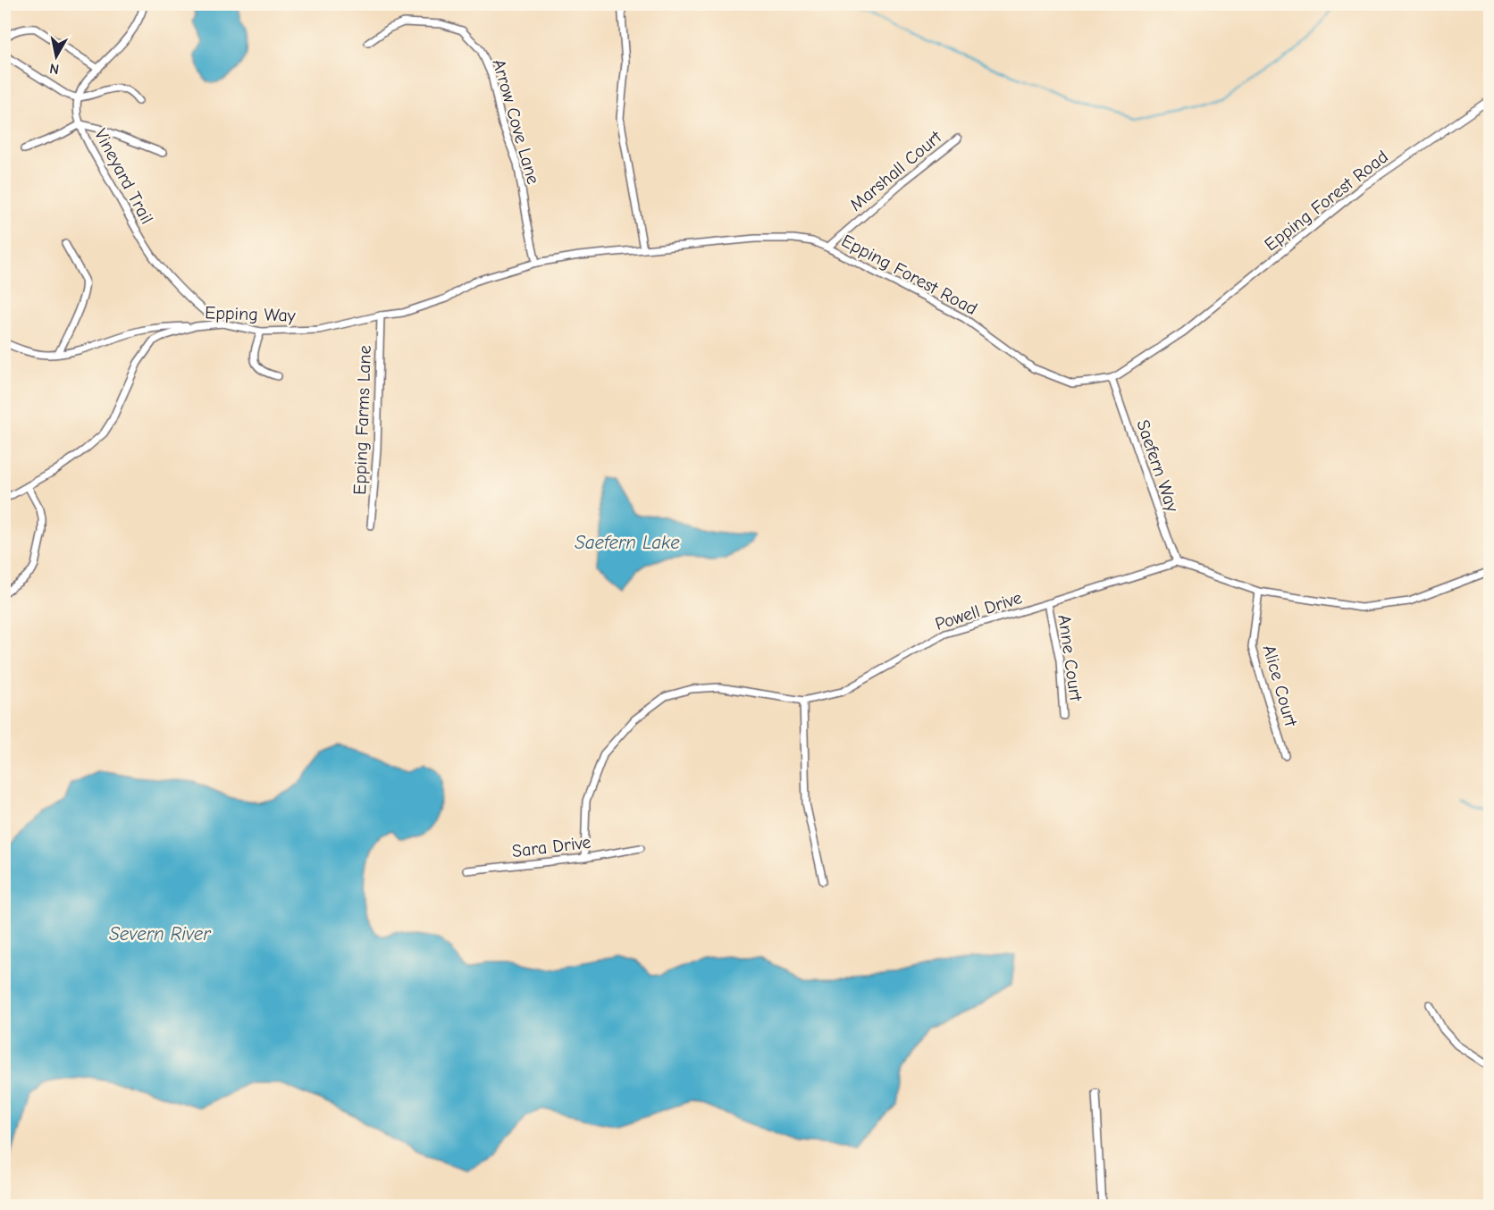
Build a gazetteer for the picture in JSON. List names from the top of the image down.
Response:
{
  "streets": {
    "street": [
      "Arrow Cove Lane",
      "Marshall Court",
      "Vineyard Trail",
      "Epping Forest Road",
      "Epping Way",
      "Epping Farms Lane",
      "Saefern Way",
      "Powell Drive",
      "Anne Court",
      "Alice Court",
      "Sara Drive"
    ]
  },
  "crossings": [
    ["Arrow Cove Lane", "Epping Forest Road"],
    ["Marshall Court", "Epping Forest Road"],
    ["Vineyard Trail", "Epping Way"],
    ["Epping Forest Road", "Epping Way"],
    ["Epping Forest Road", "Epping Farms Lane"],
    ["Epping Forest Road", "Saefern Way"],
    ["Epping Way", "Epping Farms Lane"],
    ["Saefern Way", "Powell Drive"],
    ["Powell Drive", "Anne Court"],
    ["Powell Drive", "Sara Drive"]
  ],
  "water": ["Saefern Lake", "Severn River"],
  "north": "bottom"
}
